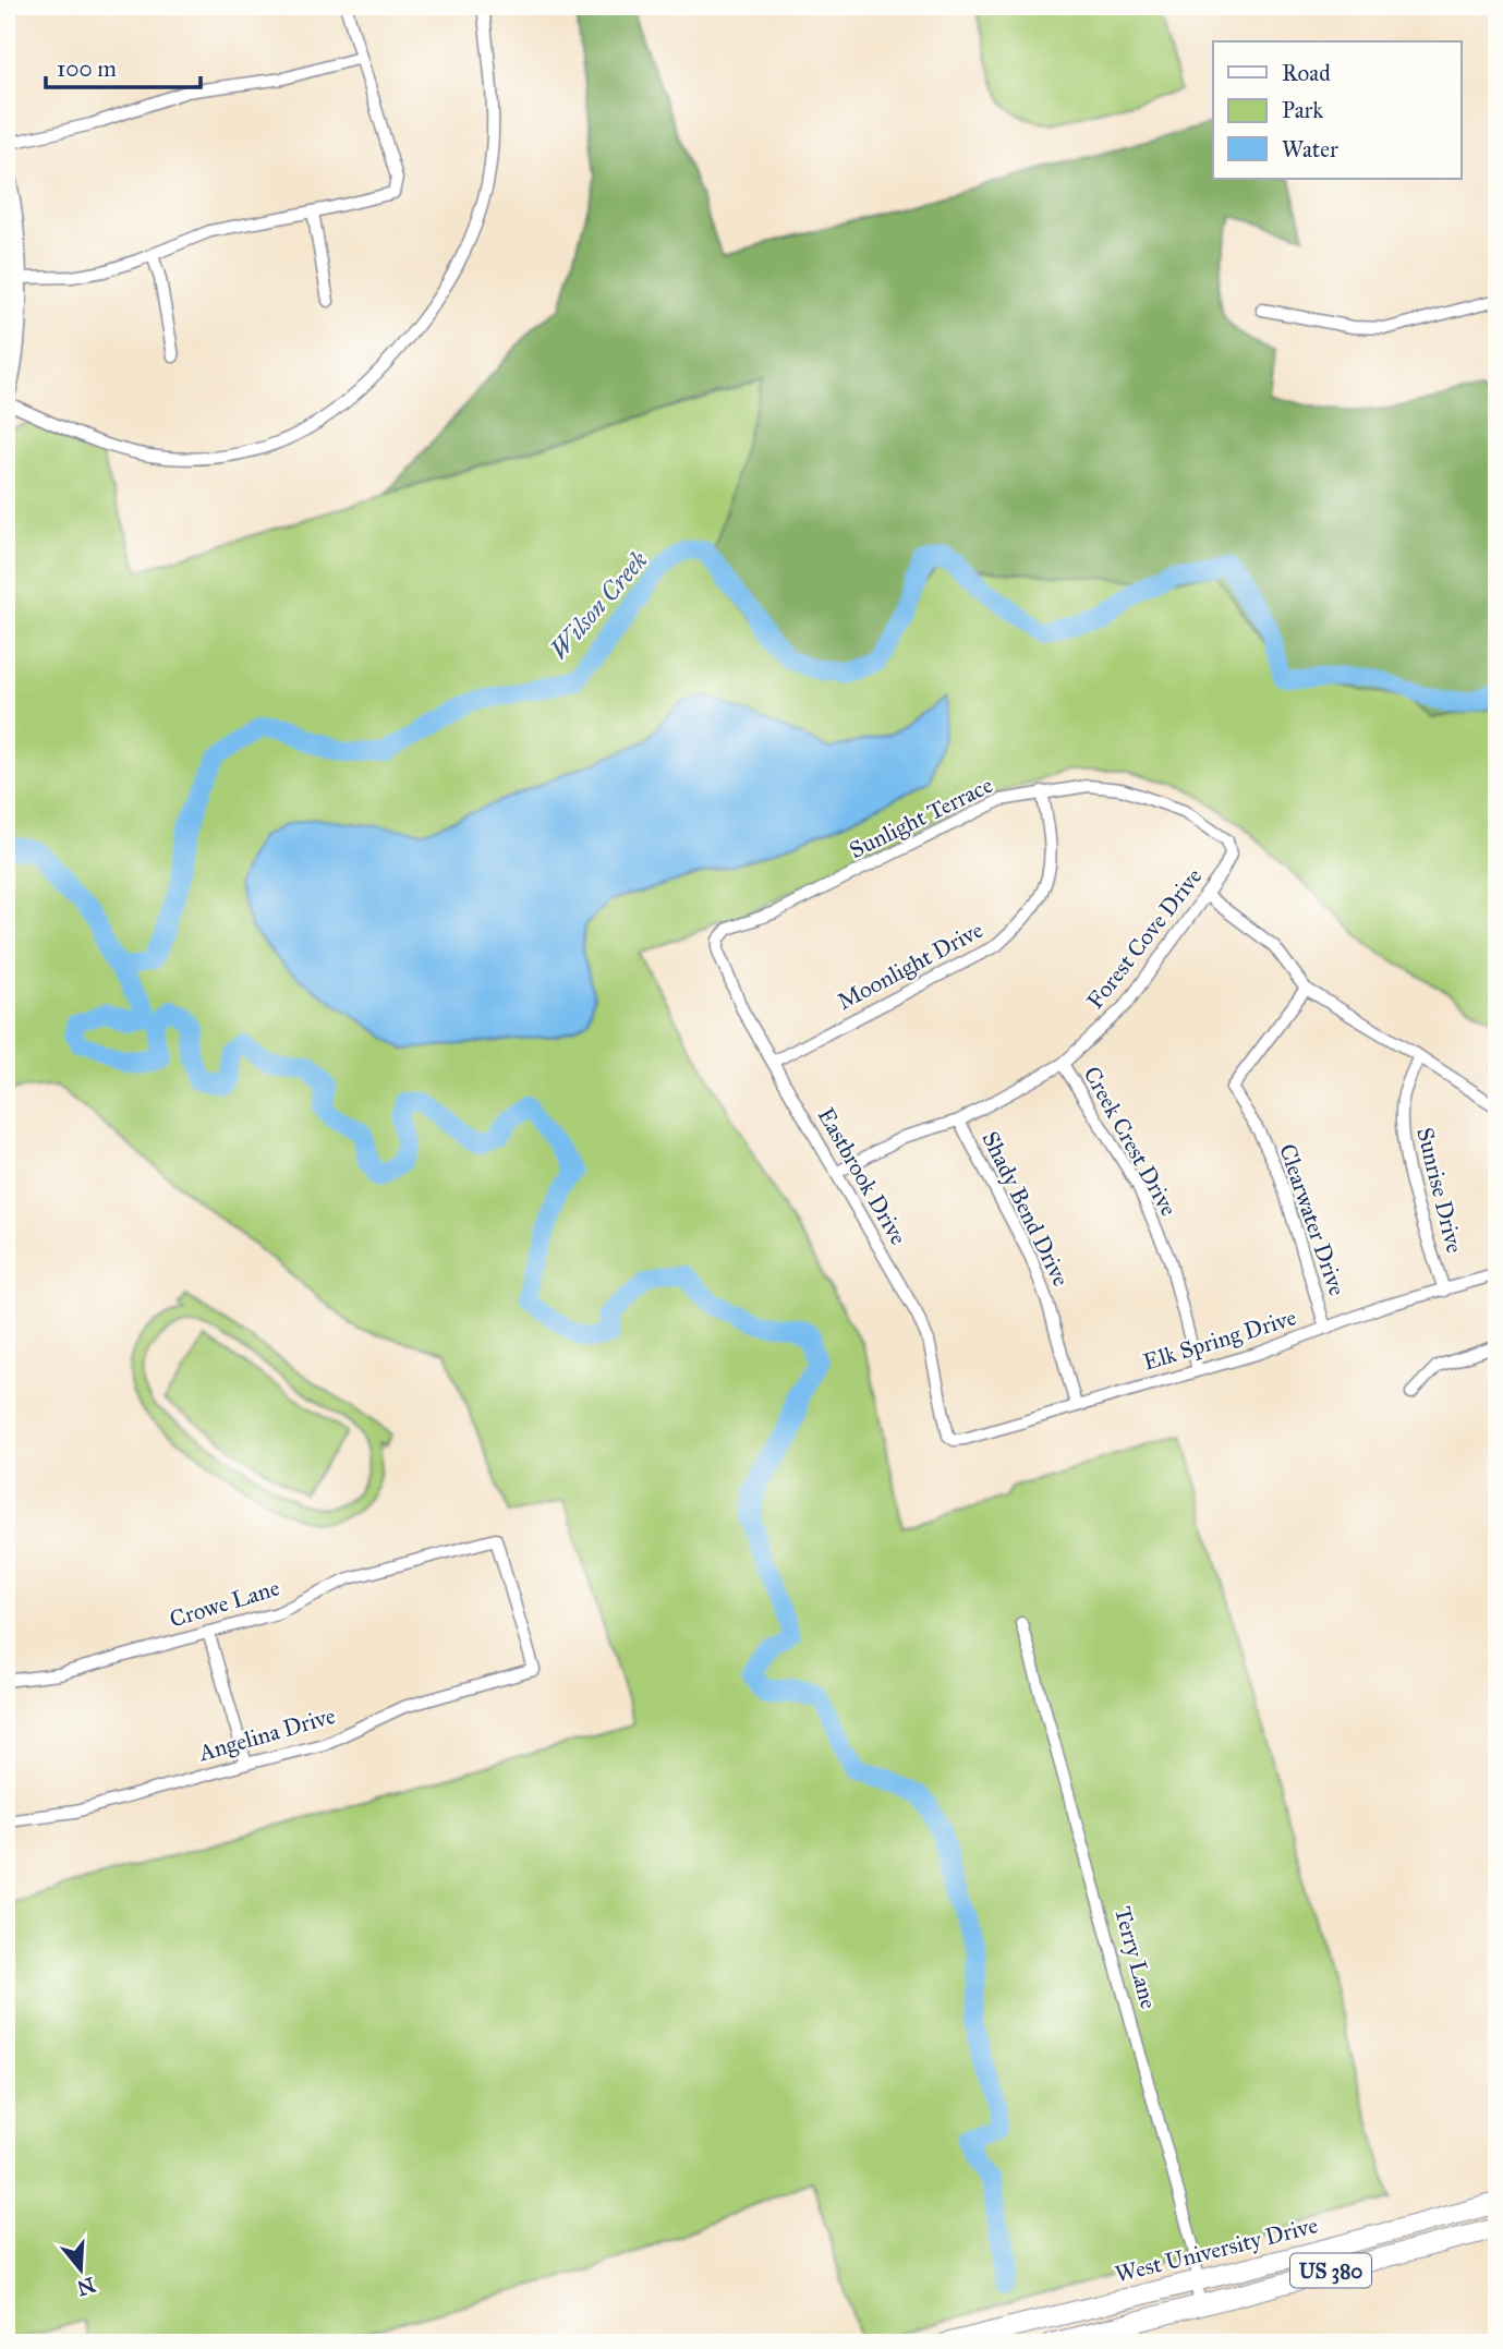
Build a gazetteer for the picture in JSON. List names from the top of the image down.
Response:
{
  "streets": {
    "highway": ["West University Drive", "US 380"],
    "street": [
      "Sunlight Terrace",
      "Forest Cove Drive",
      "Moonlight Drive",
      "Creek Crest Drive",
      "Eastbrook Drive",
      "Sunrise Drive",
      "Shady Bend Drive",
      "Clearwater Drive",
      "Elk Spring Drive",
      "Crowe Lane",
      "Angelina Drive",
      "Terry Lane"
    ]
  },
  "crossings": [
    ["Sunlight Terrace", "Forest Cove Drive"],
    ["Sunlight Terrace", "Moonlight Drive"],
    ["Sunlight Terrace", "Eastbrook Drive"],
    ["Forest Cove Drive", "Creek Crest Drive"],
    ["Forest Cove Drive", "Eastbrook Drive"],
    ["Forest Cove Drive", "Shady Bend Drive"],
    ["Moonlight Drive", "Eastbrook Drive"],
    ["Creek Crest Drive", "Elk Spring Drive"],
    ["Eastbrook Drive", "Elk Spring Drive"],
    ["Sunrise Drive", "Elk Spring Drive"],
    ["Shady Bend Drive", "Elk Spring Drive"],
    ["Clearwater Drive", "Elk Spring Drive"],
    ["Crowe Lane", "Angelina Drive"],
    ["Terry Lane", "West University Drive"]
  ],
  "water": ["Wilson Creek"],
  "legend": ["Road", "Park", "Water"],
  "scale_bar": "100 m",
  "north": "bottom"
}
